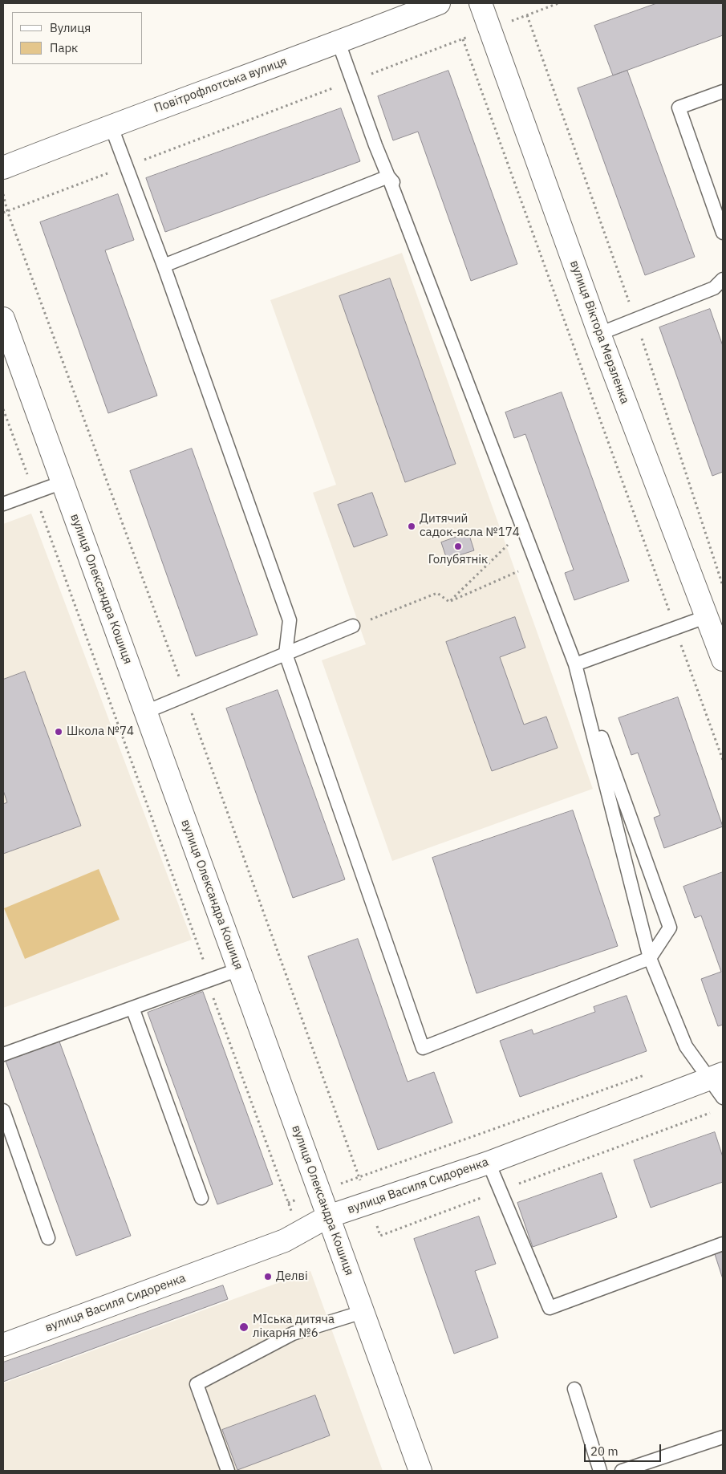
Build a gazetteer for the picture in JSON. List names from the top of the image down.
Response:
{
  "streets": {
    "street": [
      "Повітрофлотська вулиця",
      "вулиця Віктора Мерзленка",
      "вулиця Олександра Кошиця",
      "вулиця Василя Сидоренка"
    ]
  },
  "crossings": [
    ["вулиця Олександра Кошиця", "вулиця Василя Сидоренка"]
  ],
  "places": [
    "Дитячий садок-ясла №174",
    "Голубятнік",
    "Школа №74",
    "Делві",
    "МІська дитяча лікарня №6"
  ],
  "legend": ["Вулиця", "Парк"],
  "scale_bar": "20 m"
}
